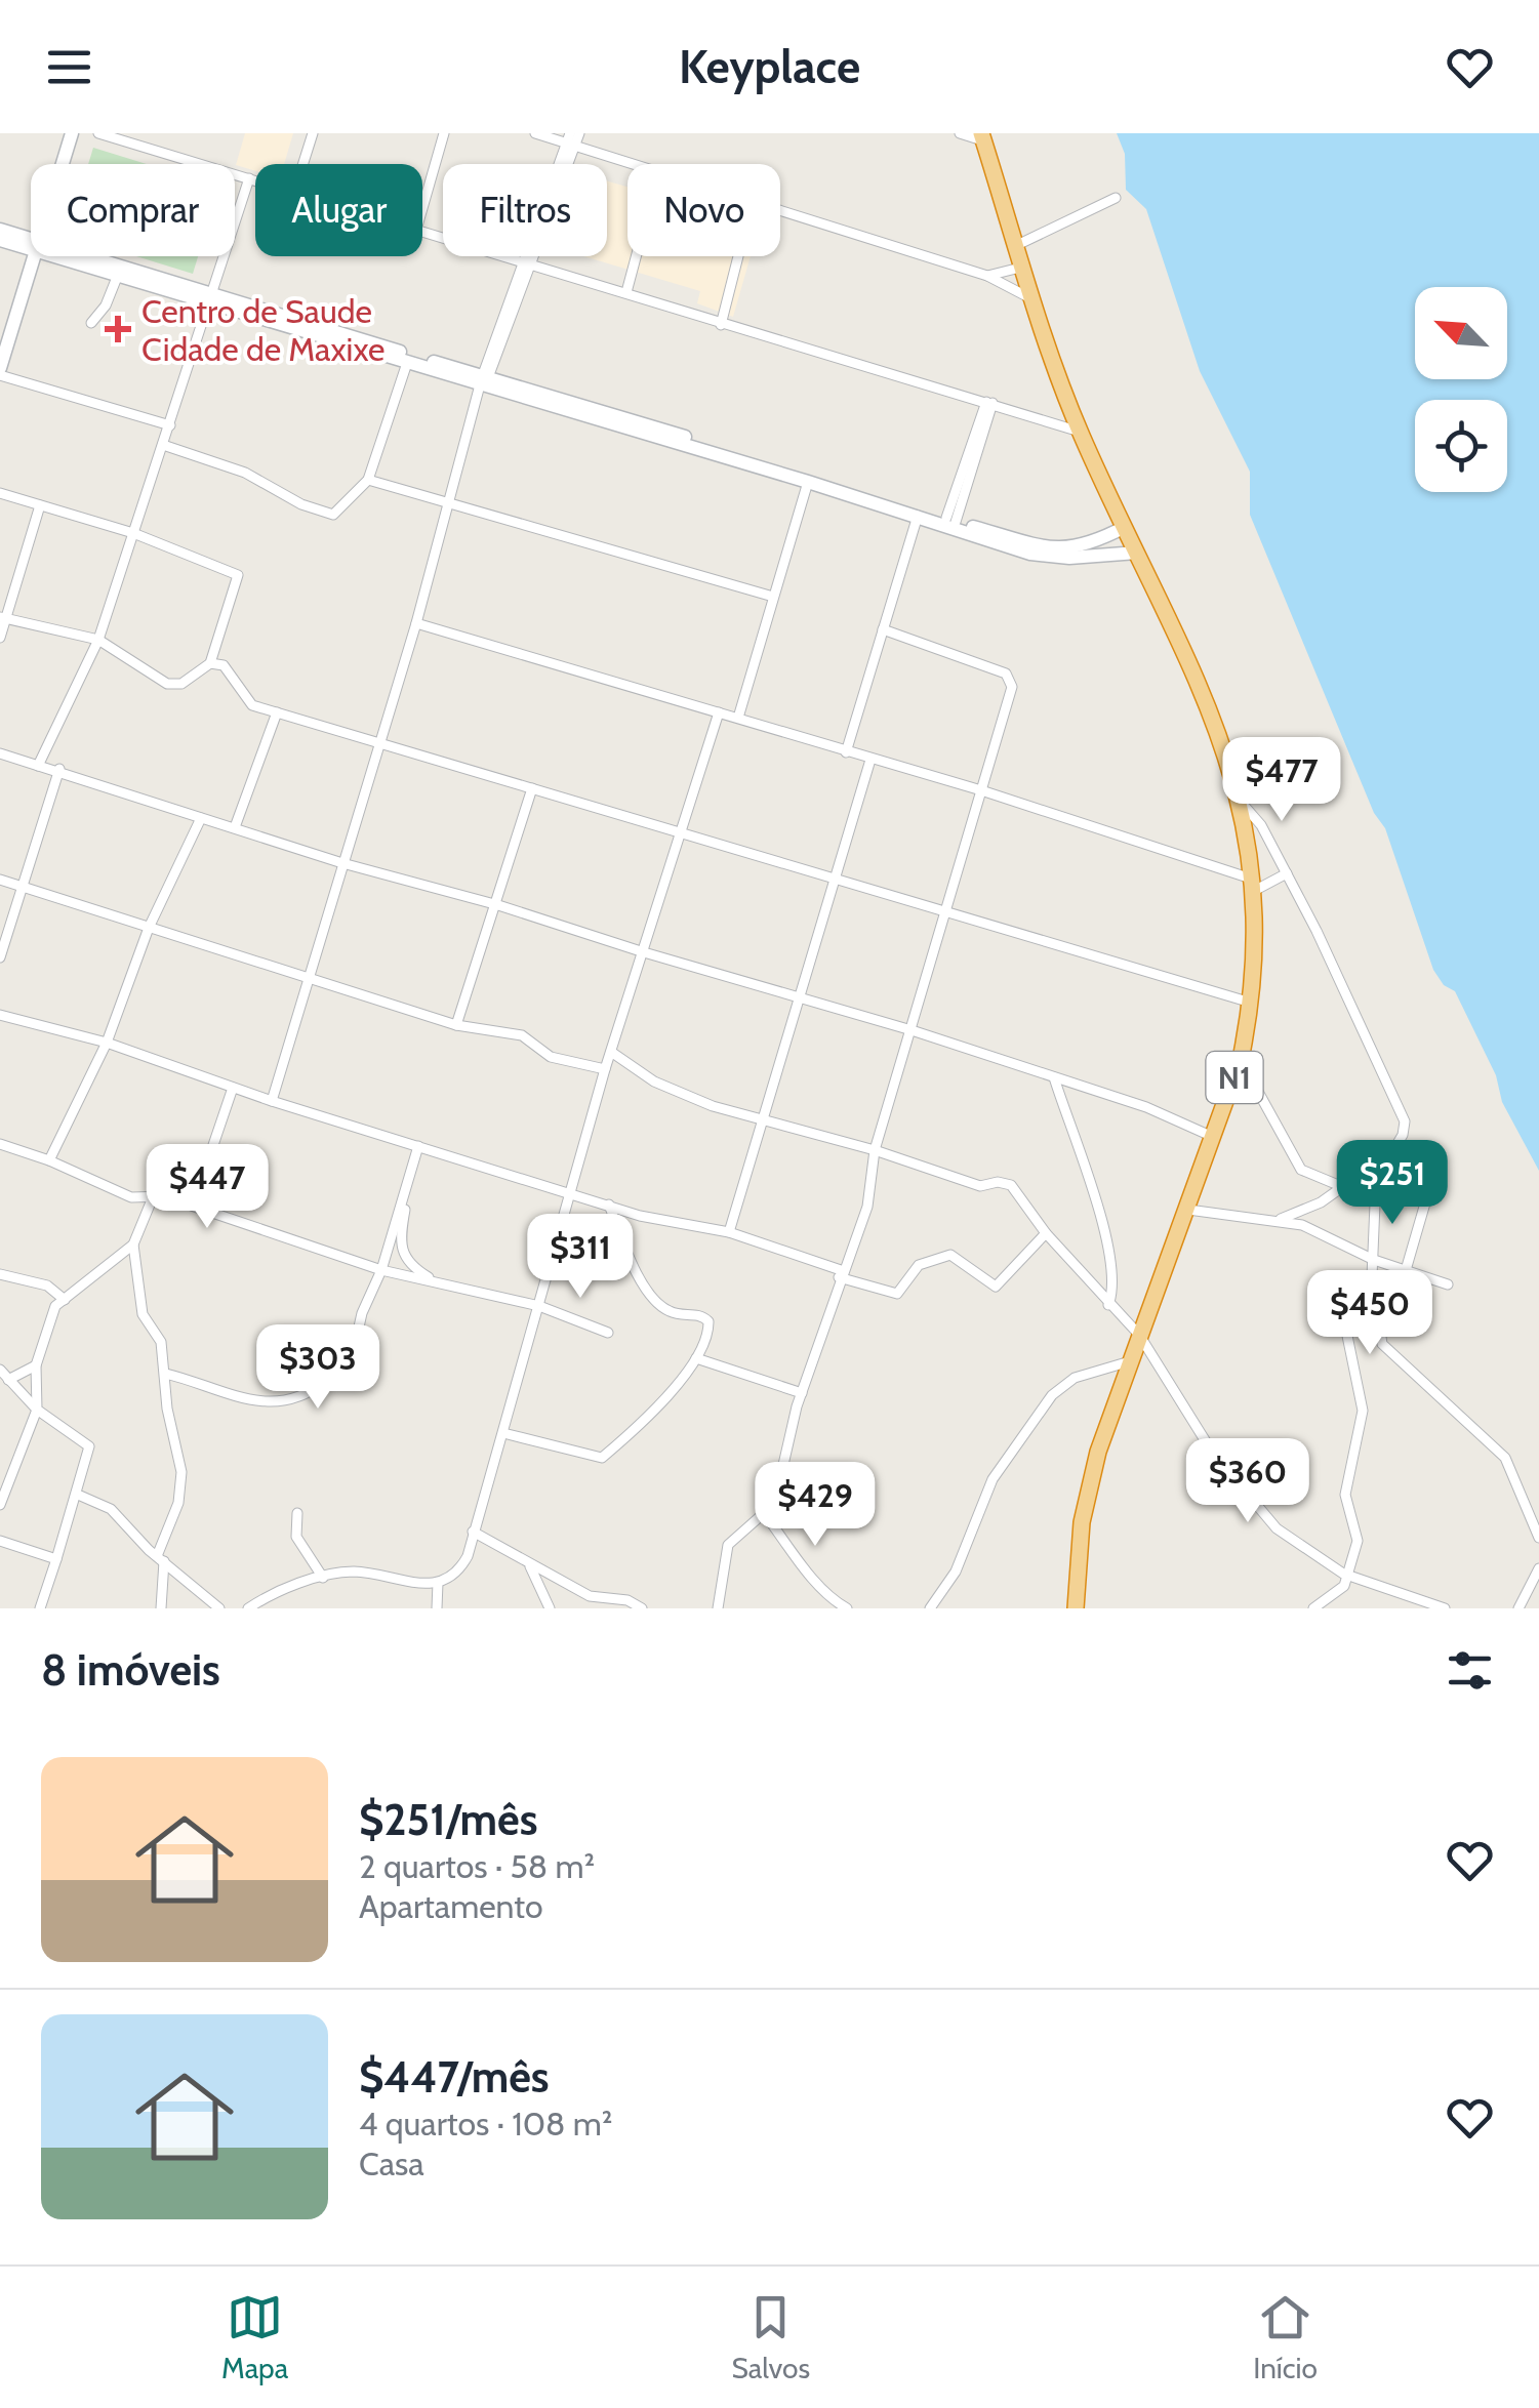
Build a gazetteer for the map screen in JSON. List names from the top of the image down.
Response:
{
  "streets": {
    "highway": ["N1"]
  },
  "places": {
    "health": ["Centro de Saude Cidade de Maxixe"]
  },
  "north": "top left",
  "page": {
    "header": "Keyplace",
    "chip": [
      "Comprar",
      "Alugar",
      "Filtros",
      "Novo"
    ],
    "price": [
      "$477",
      "$251",
      "$447",
      "$311",
      "$450",
      "$303",
      "$360",
      "$429"
    ],
    "heading": "8 imóveis",
    "list": [
      {
        "name": "$251/mês",
        "note": "2 quartos · 58 m² · Apartamento"
      },
      {
        "name": "$447/mês",
        "note": "4 quartos · 108 m² · Casa"
      }
    ],
    "tabs": ["Mapa", "Salvos", "Início"]
  }
}
